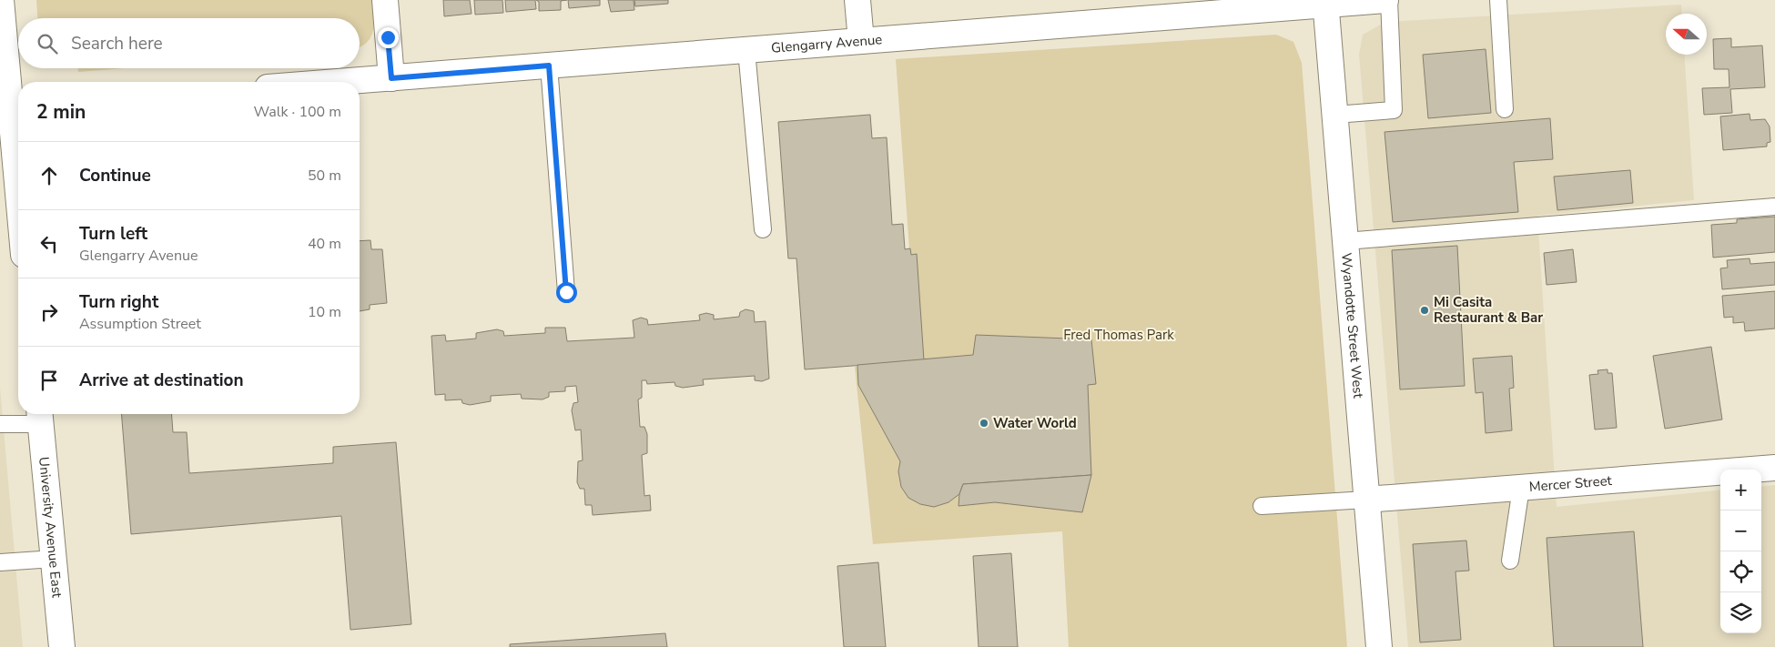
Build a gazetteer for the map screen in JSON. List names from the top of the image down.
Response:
{
  "streets": {
    "main road": [
      "Glengarry Avenue",
      "Wyandotte Street West",
      "Mercer Street",
      "University Avenue East"
    ]
  },
  "crossings": [
    ["Glengarry Avenue", "Wyandotte Street West"],
    ["Wyandotte Street West", "Mercer Street"]
  ],
  "parks": ["Fred Thomas Park"],
  "places": ["Mi Casita Restaurant & Bar", "Water World"],
  "north": "left",
  "page": {
    "search": "Search here",
    "heading": ["2 min", "Walk · 100 m"],
    "list": [
      ["Continue", "50 m"],
      ["Turn left", "Glengarry Avenue", "40 m"],
      ["Turn right", "Assumption Street", "10 m"],
      "Arrive at destination"
    ],
    "map_buttons": ["+", "−"]
  }
}
